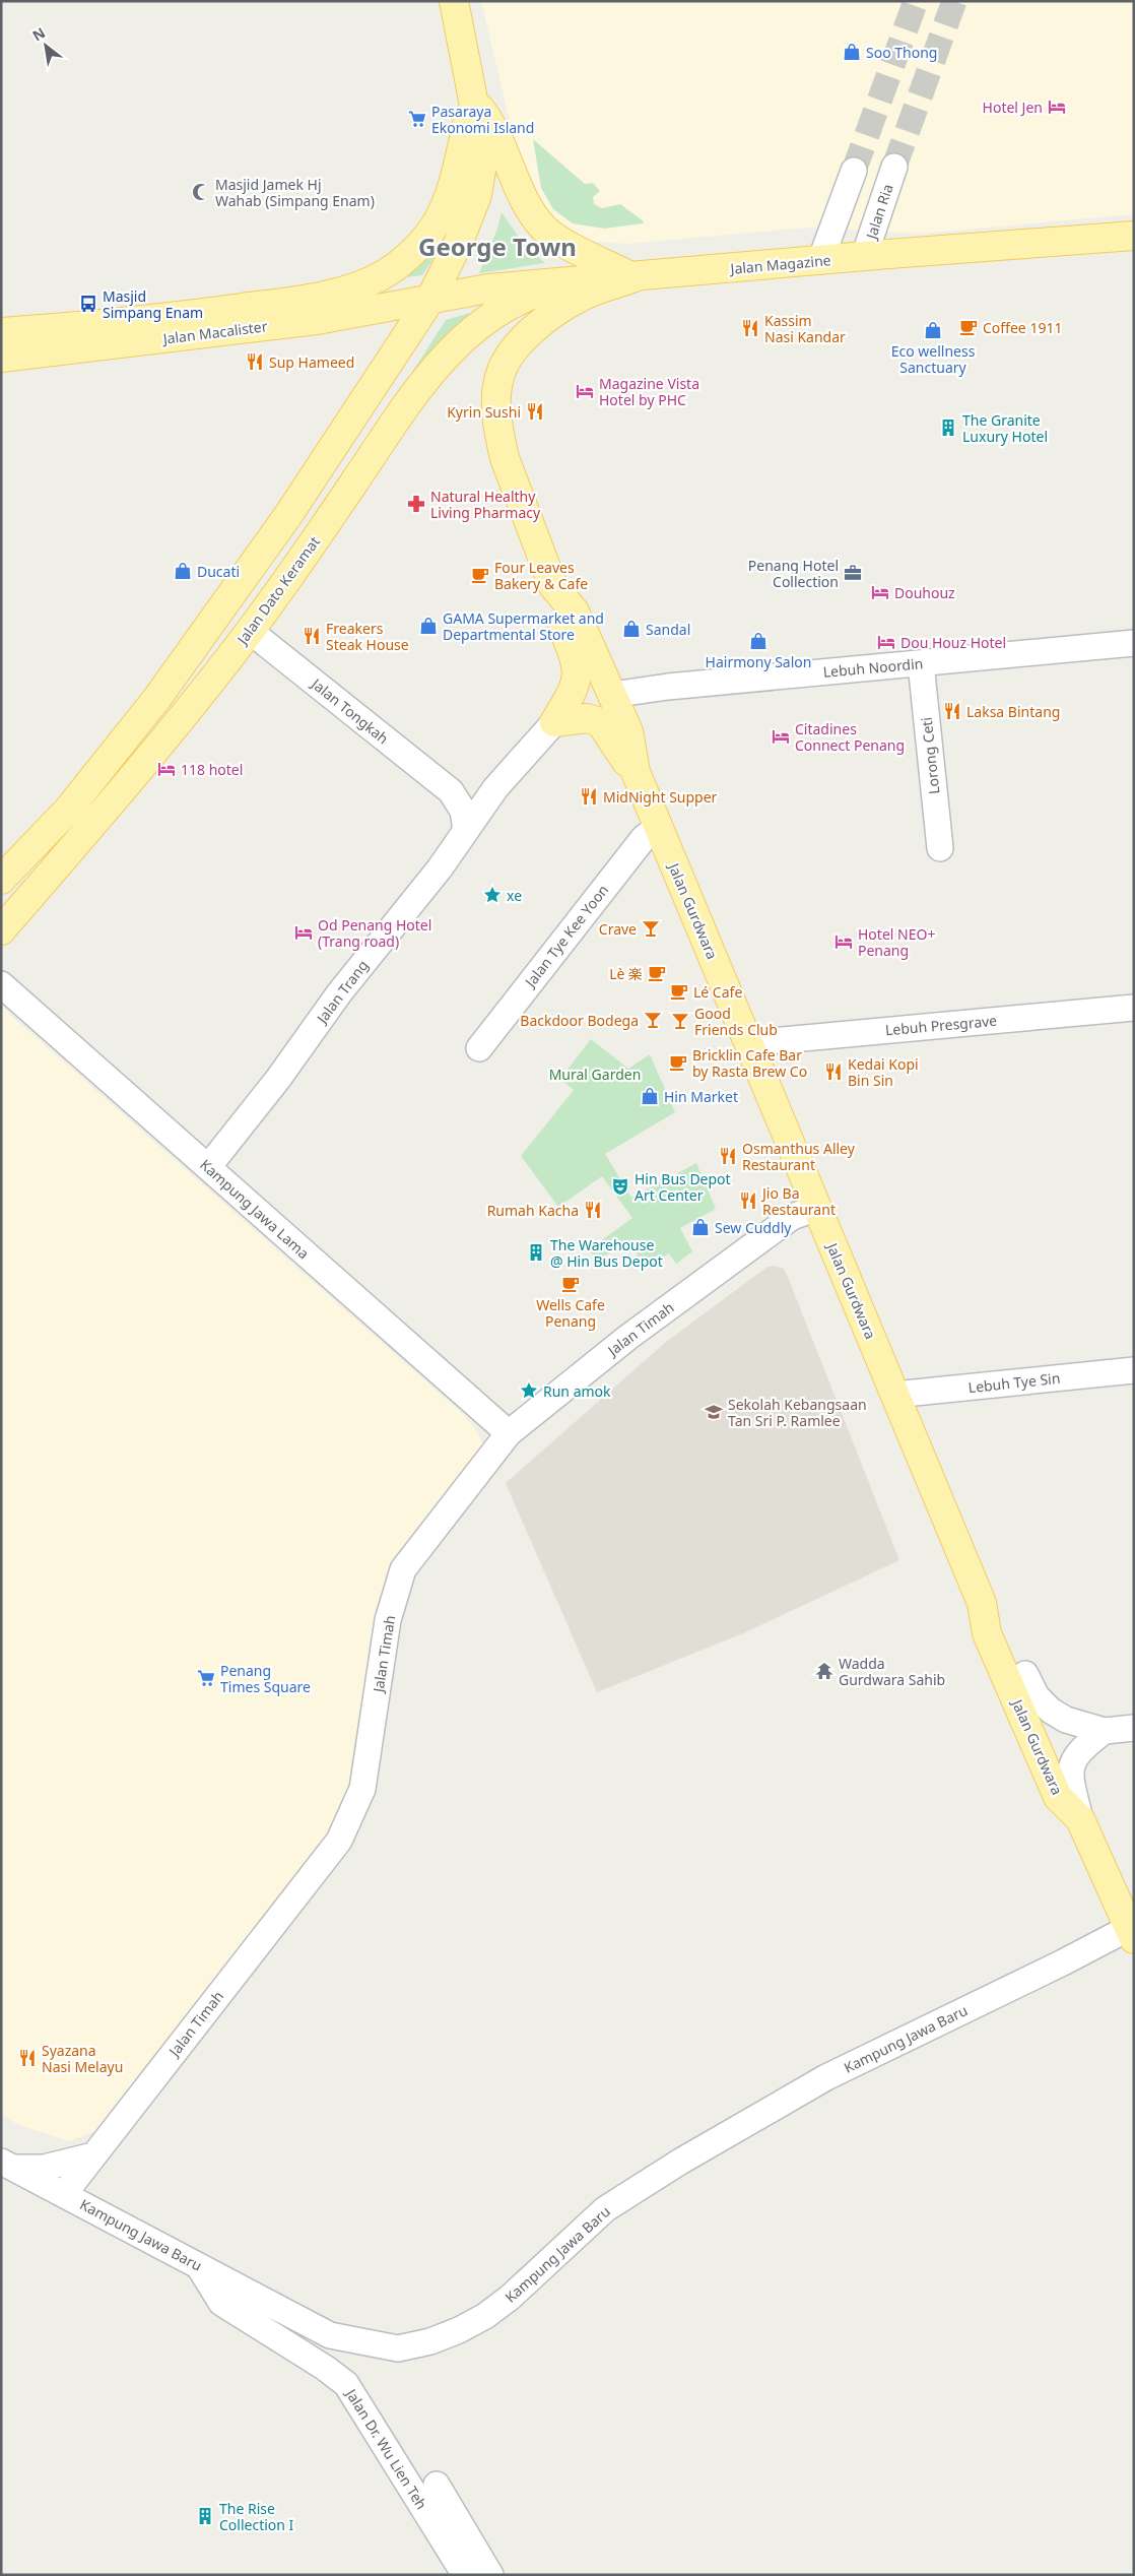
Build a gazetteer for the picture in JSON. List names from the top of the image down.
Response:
{
  "streets": {
    "main road": [
      "Jalan Magazine",
      "Jalan Macalister",
      "Jalan Dato Keramat",
      "Jalan Gurdwara"
    ],
    "street": [
      "Jalan Ria",
      "Lebuh Noordin",
      "Jalan Tongkah",
      "Lorong Ceti",
      "Jalan Tye Kee Yoon",
      "Jalan Trang",
      "Lebuh Presgrave",
      "Kampung Jawa Lama",
      "Jalan Timah",
      "Lebuh Tye Sin",
      "Kampung Jawa Baru",
      "Jalan Dr. Wu Lien Teh"
    ]
  },
  "crossings": [
    ["Jalan Ria", "Jalan Magazine"],
    ["Jalan Magazine", "Jalan Macalister"],
    ["Jalan Magazine", "Jalan Dato Keramat"],
    ["Jalan Magazine", "Jalan Gurdwara"],
    ["Jalan Dato Keramat", "Jalan Tongkah"],
    ["Lebuh Noordin", "Lorong Ceti"],
    ["Lebuh Noordin", "Jalan Gurdwara"],
    ["Jalan Tongkah", "Jalan Trang"],
    ["Jalan Gurdwara", "Jalan Tye Kee Yoon"],
    ["Jalan Gurdwara", "Lebuh Presgrave"],
    ["Jalan Gurdwara", "Jalan Timah"],
    ["Jalan Gurdwara", "Lebuh Tye Sin"],
    ["Jalan Gurdwara", "Kampung Jawa Baru"],
    ["Jalan Trang", "Kampung Jawa Lama"],
    ["Kampung Jawa Lama", "Jalan Timah"],
    ["Jalan Timah", "Kampung Jawa Baru"],
    ["Kampung Jawa Baru", "Jalan Dr. Wu Lien Teh"]
  ],
  "districts": ["George Town"],
  "parks": ["Mural Garden"],
  "places": {
    "shop": [
      "Soo Thong",
      "Eco wellness Sanctuary",
      "Ducati",
      "GAMA Supermarket and Departmental Store",
      "Sandal",
      "Hairmony Salon",
      "Hin Market",
      "Sew Cuddly"
    ],
    "hotel": [
      "Hotel Jen",
      "Magazine Vista Hotel by PHC",
      "Douhouz",
      "Dou Houz Hotel",
      "Citadines Connect Penang",
      "118 hotel",
      "Od Penang Hotel (Trang road)",
      "Hotel NEO+ Penang"
    ],
    "supermarket": ["Pasaraya Ekonomi Island", "Penang Times Square"],
    "mosque": ["Masjid Jamek Hj Wahab (Simpang Enam)"],
    "bus stop": ["Masjid Simpang Enam"],
    "cafe": [
      "Coffee 1911",
      "Four Leaves Bakery & Cafe",
      "Lè 楽",
      "Lé Cafe",
      "Bricklin Cafe Bar by Rasta Brew Co",
      "Wells Cafe Penang"
    ],
    "restaurant": [
      "Kassim Nasi Kandar",
      "Sup Hameed",
      "Kyrin Sushi",
      "Freakers Steak House",
      "Laksa Bintang",
      "MidNight Supper",
      "Kedai Kopi Bin Sin",
      "Osmanthus Alley Restaurant",
      "Jio Ba Restaurant",
      "Rumah Kacha",
      "Syazana Nasi Melayu"
    ],
    "building": ["The Granite Luxury Hotel", "The Warehouse @ Hin Bus Depot", "The Rise Collection I"],
    "pharmacy": ["Natural Healthy Living Pharmacy"],
    "office": ["Penang Hotel Collection"],
    "place": ["xe", "Run amok"],
    "bar": ["Crave", "Backdoor Bodega", "Good Friends Club"],
    "theatre": ["Hin Bus Depot Art Center"],
    "school or university": ["Sekolah Kebangsaan Tan Sri P. Ramlee"],
    "temple": ["Wadda Gurdwara Sahib"]
  },
  "north": "top left"
}
